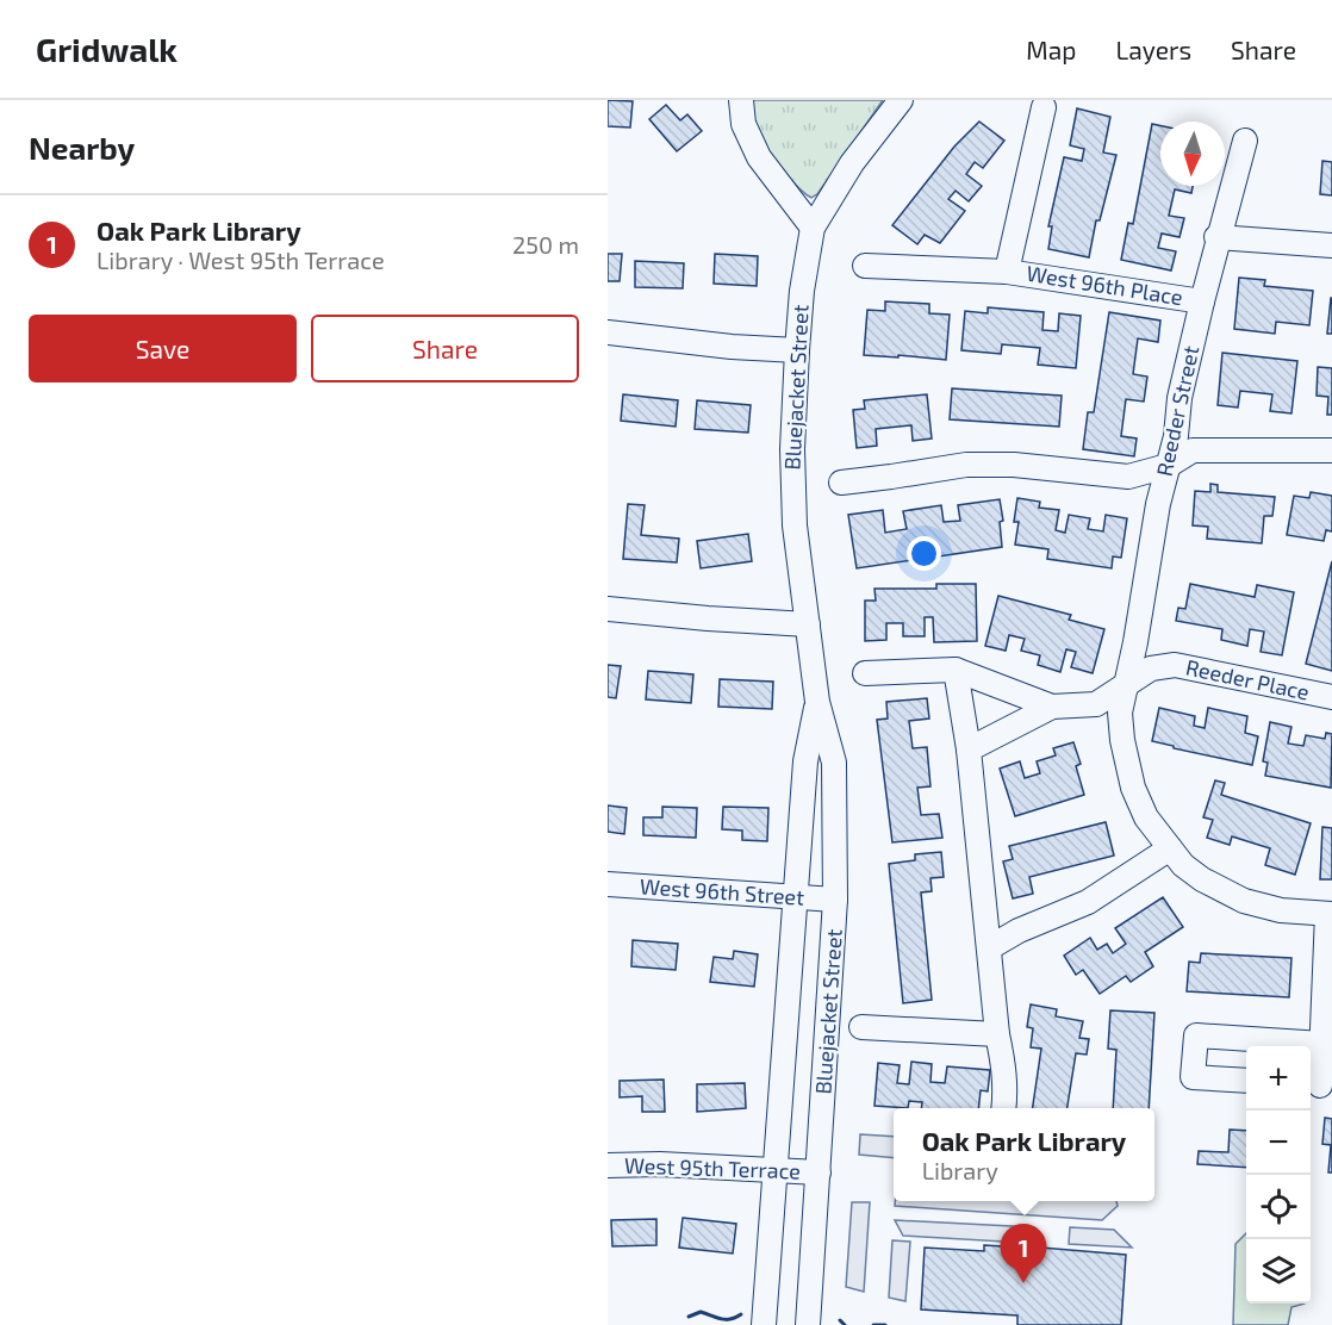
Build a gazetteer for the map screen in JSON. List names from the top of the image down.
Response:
{
  "streets": {
    "street": [
      "West 96th Place",
      "Bluejacket Street",
      "Reeder Street",
      "Reeder Place",
      "West 96th Street",
      "West 95th Terrace"
    ]
  },
  "crossings": [
    ["West 96th Place", "Reeder Street"],
    ["Bluejacket Street", "West 96th Street"],
    ["Bluejacket Street", "West 95th Terrace"],
    ["Reeder Street", "Reeder Place"]
  ],
  "north": "bottom",
  "page": {
    "header": "Gridwalk",
    "nav": ["Map", "Layers", "Share"],
    "heading": "Nearby",
    "list": [
      {
        "mark": "1",
        "name": "Oak Park Library",
        "note": "Library · West 95th Terrace",
        "value": "250 m"
      }
    ],
    "buttons": ["Save", "Share"],
    "map_buttons": ["+", "−"],
    "popup": ["Oak Park Library", "Library"],
    "pins": "1"
  }
}
